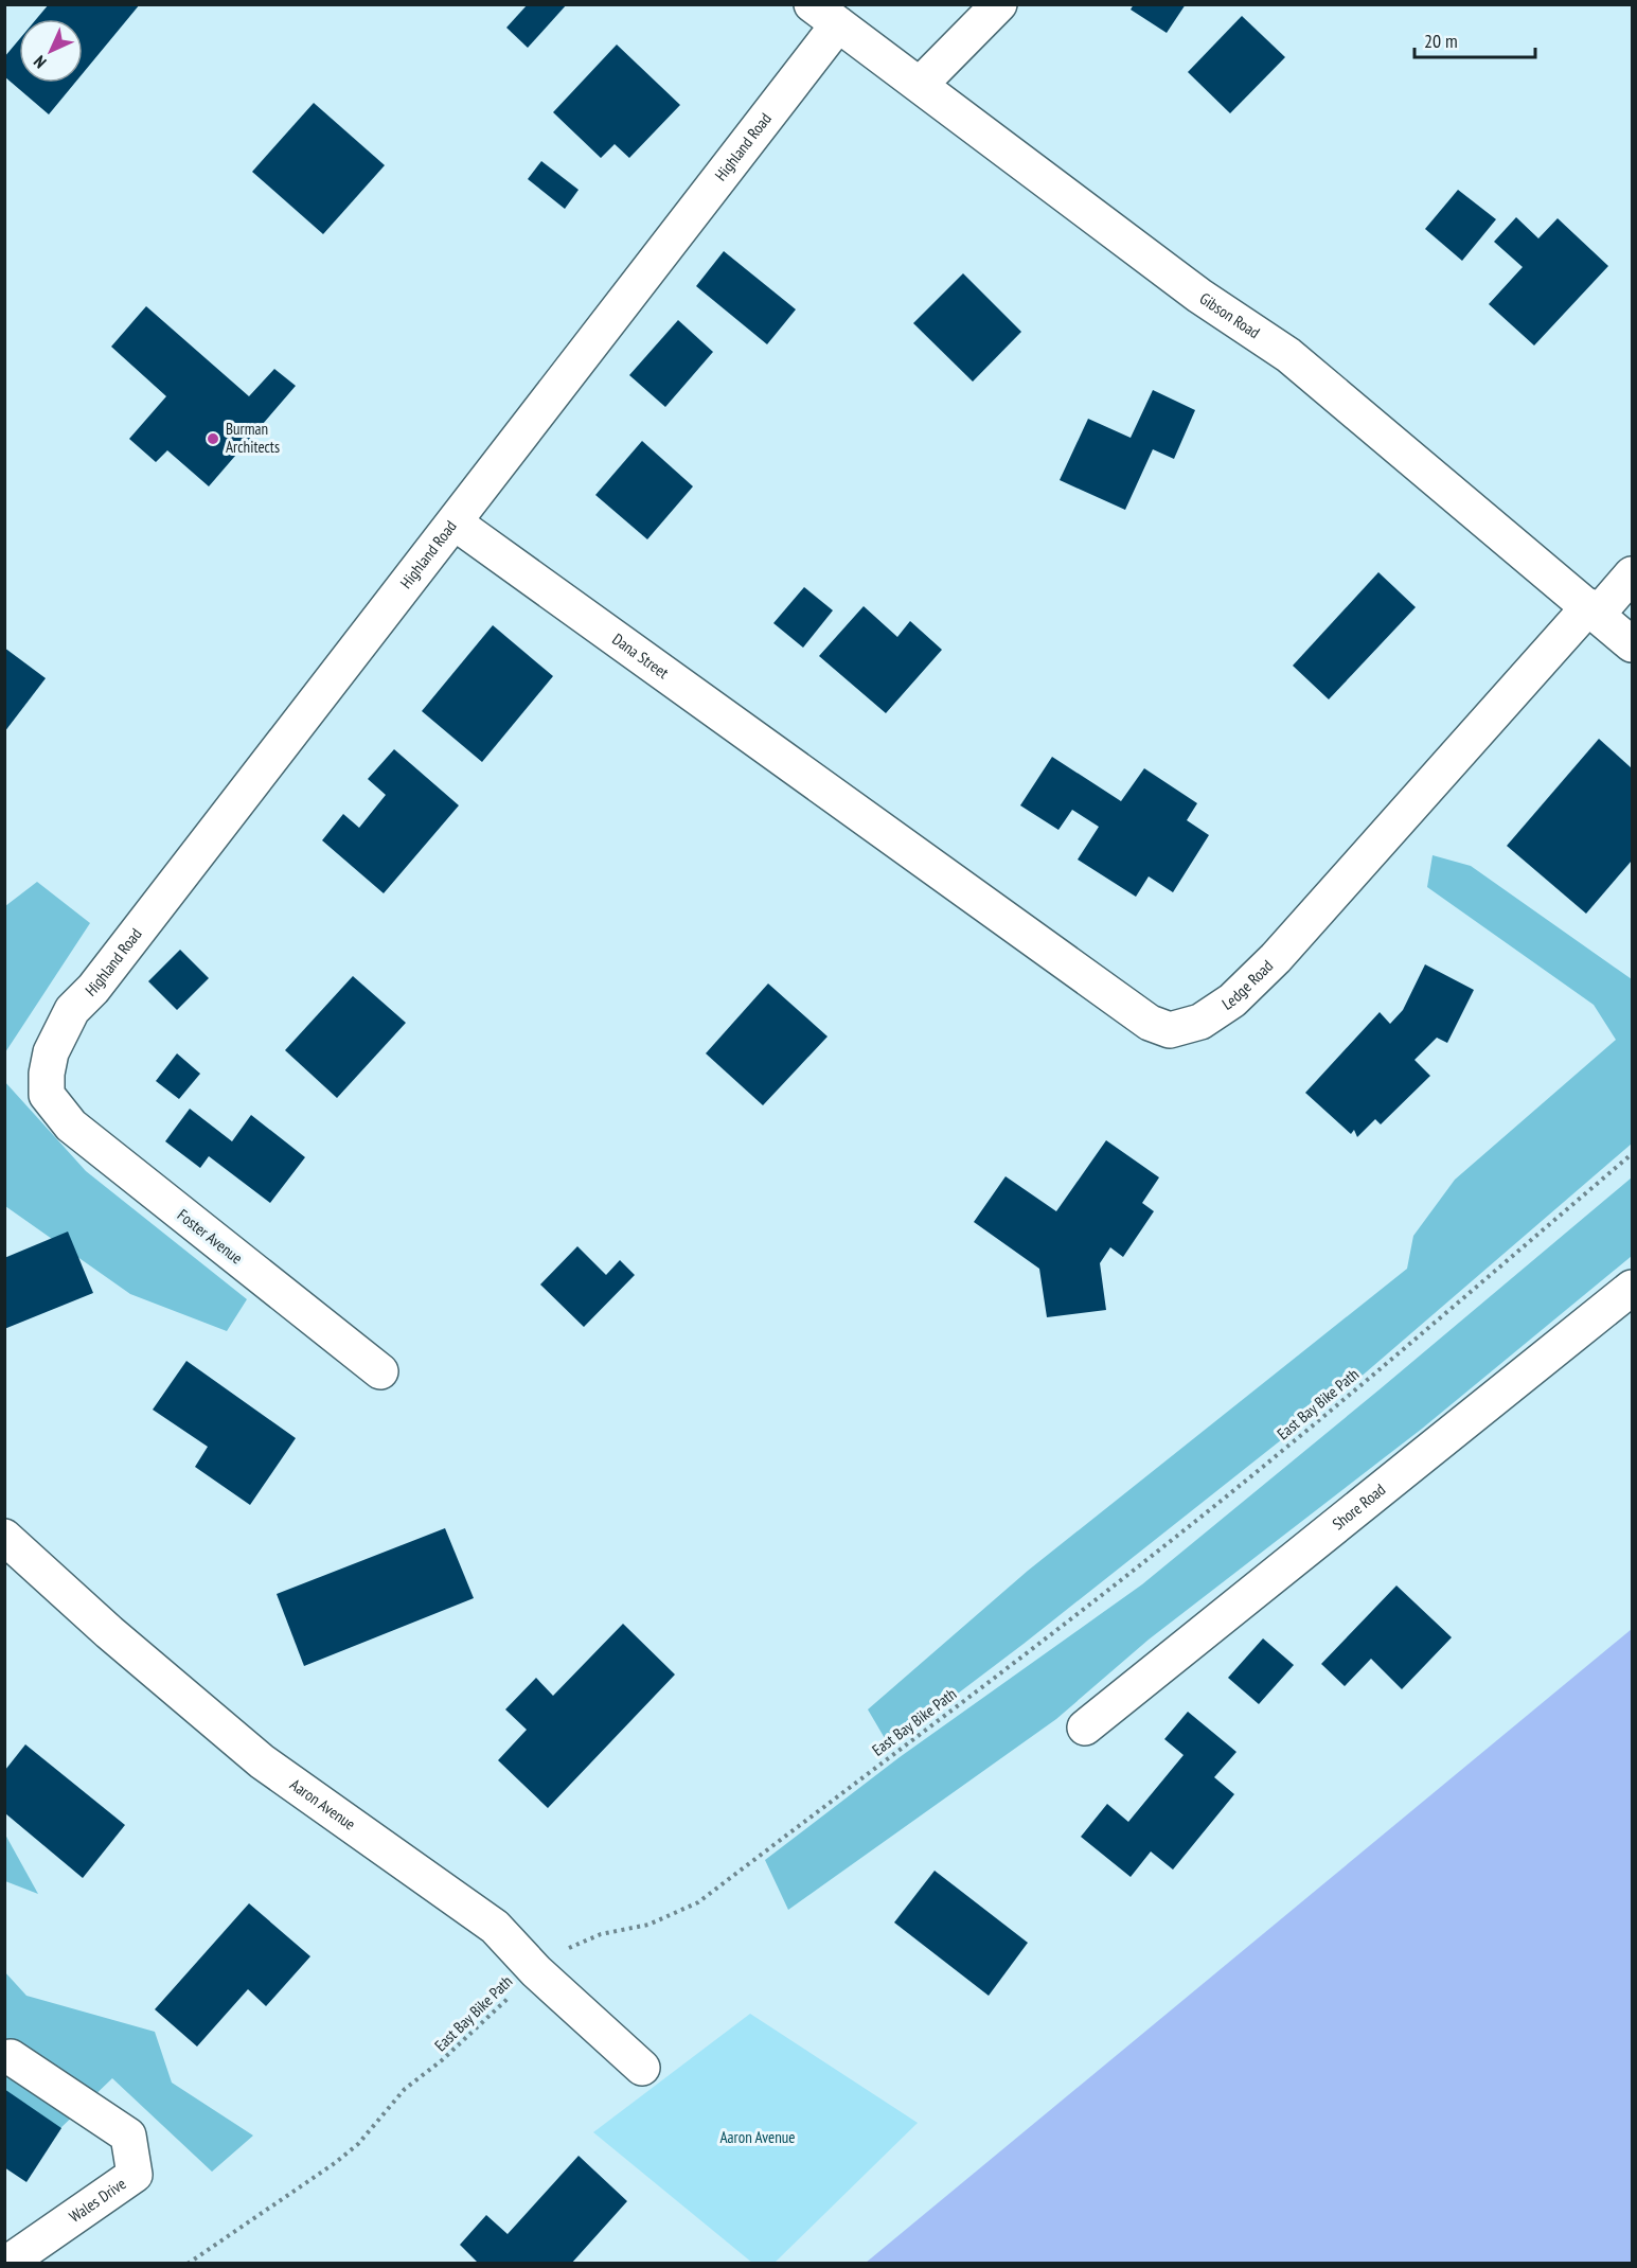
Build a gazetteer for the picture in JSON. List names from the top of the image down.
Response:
{
  "streets": {
    "street": [
      "Highland Road",
      "Gibson Road",
      "Dana Street",
      "Ledge Road",
      "Foster Avenue",
      "Shore Road",
      "Aaron Avenue",
      "Wales Drive"
    ],
    "path": ["East Bay Bike Path"]
  },
  "crossings": [
    ["Highland Road", "Gibson Road"],
    ["Highland Road", "Dana Street"],
    ["Highland Road", "Foster Avenue"],
    ["Gibson Road", "Ledge Road"],
    ["Dana Street", "Ledge Road"],
    ["East Bay Bike Path", "Aaron Avenue"]
  ],
  "parks": ["Aaron Avenue"],
  "places": ["Burman Architects"],
  "scale_bar": "20 m",
  "north": "bottom left"
}
